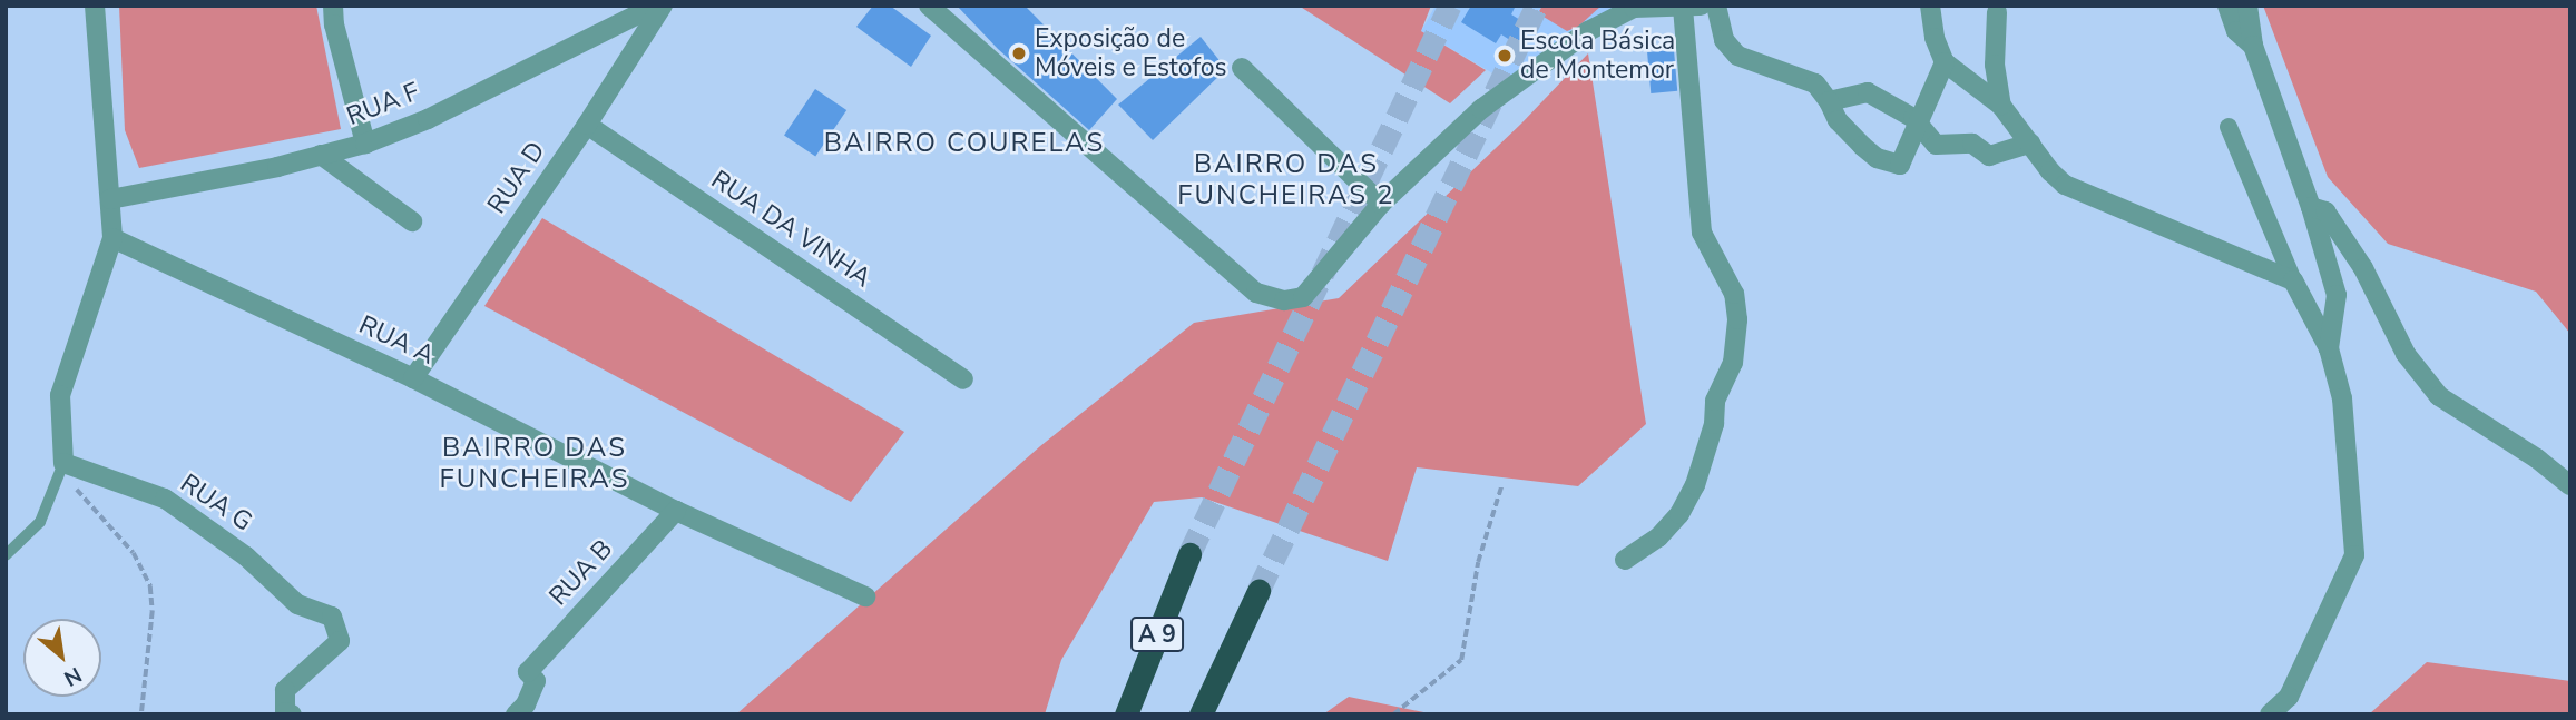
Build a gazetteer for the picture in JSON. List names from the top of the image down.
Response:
{
  "streets": {
    "highway": ["A 9"],
    "street": [
      "RUA F",
      "RUA D",
      "RUA DA VINHA",
      "RUA A",
      "RUA G",
      "RUA B"
    ]
  },
  "crossings": [
    ["RUA D", "RUA DA VINHA"],
    ["RUA D", "RUA A"],
    ["RUA A", "RUA B"]
  ],
  "districts": ["BAIRRO COURELAS", "BAIRRO DAS FUNCHEIRAS 2", "BAIRRO DAS FUNCHEIRAS"],
  "places": ["Exposição de Móveis e Estofos", "Escola Básica de Montemor"],
  "north": "bottom right"
}
